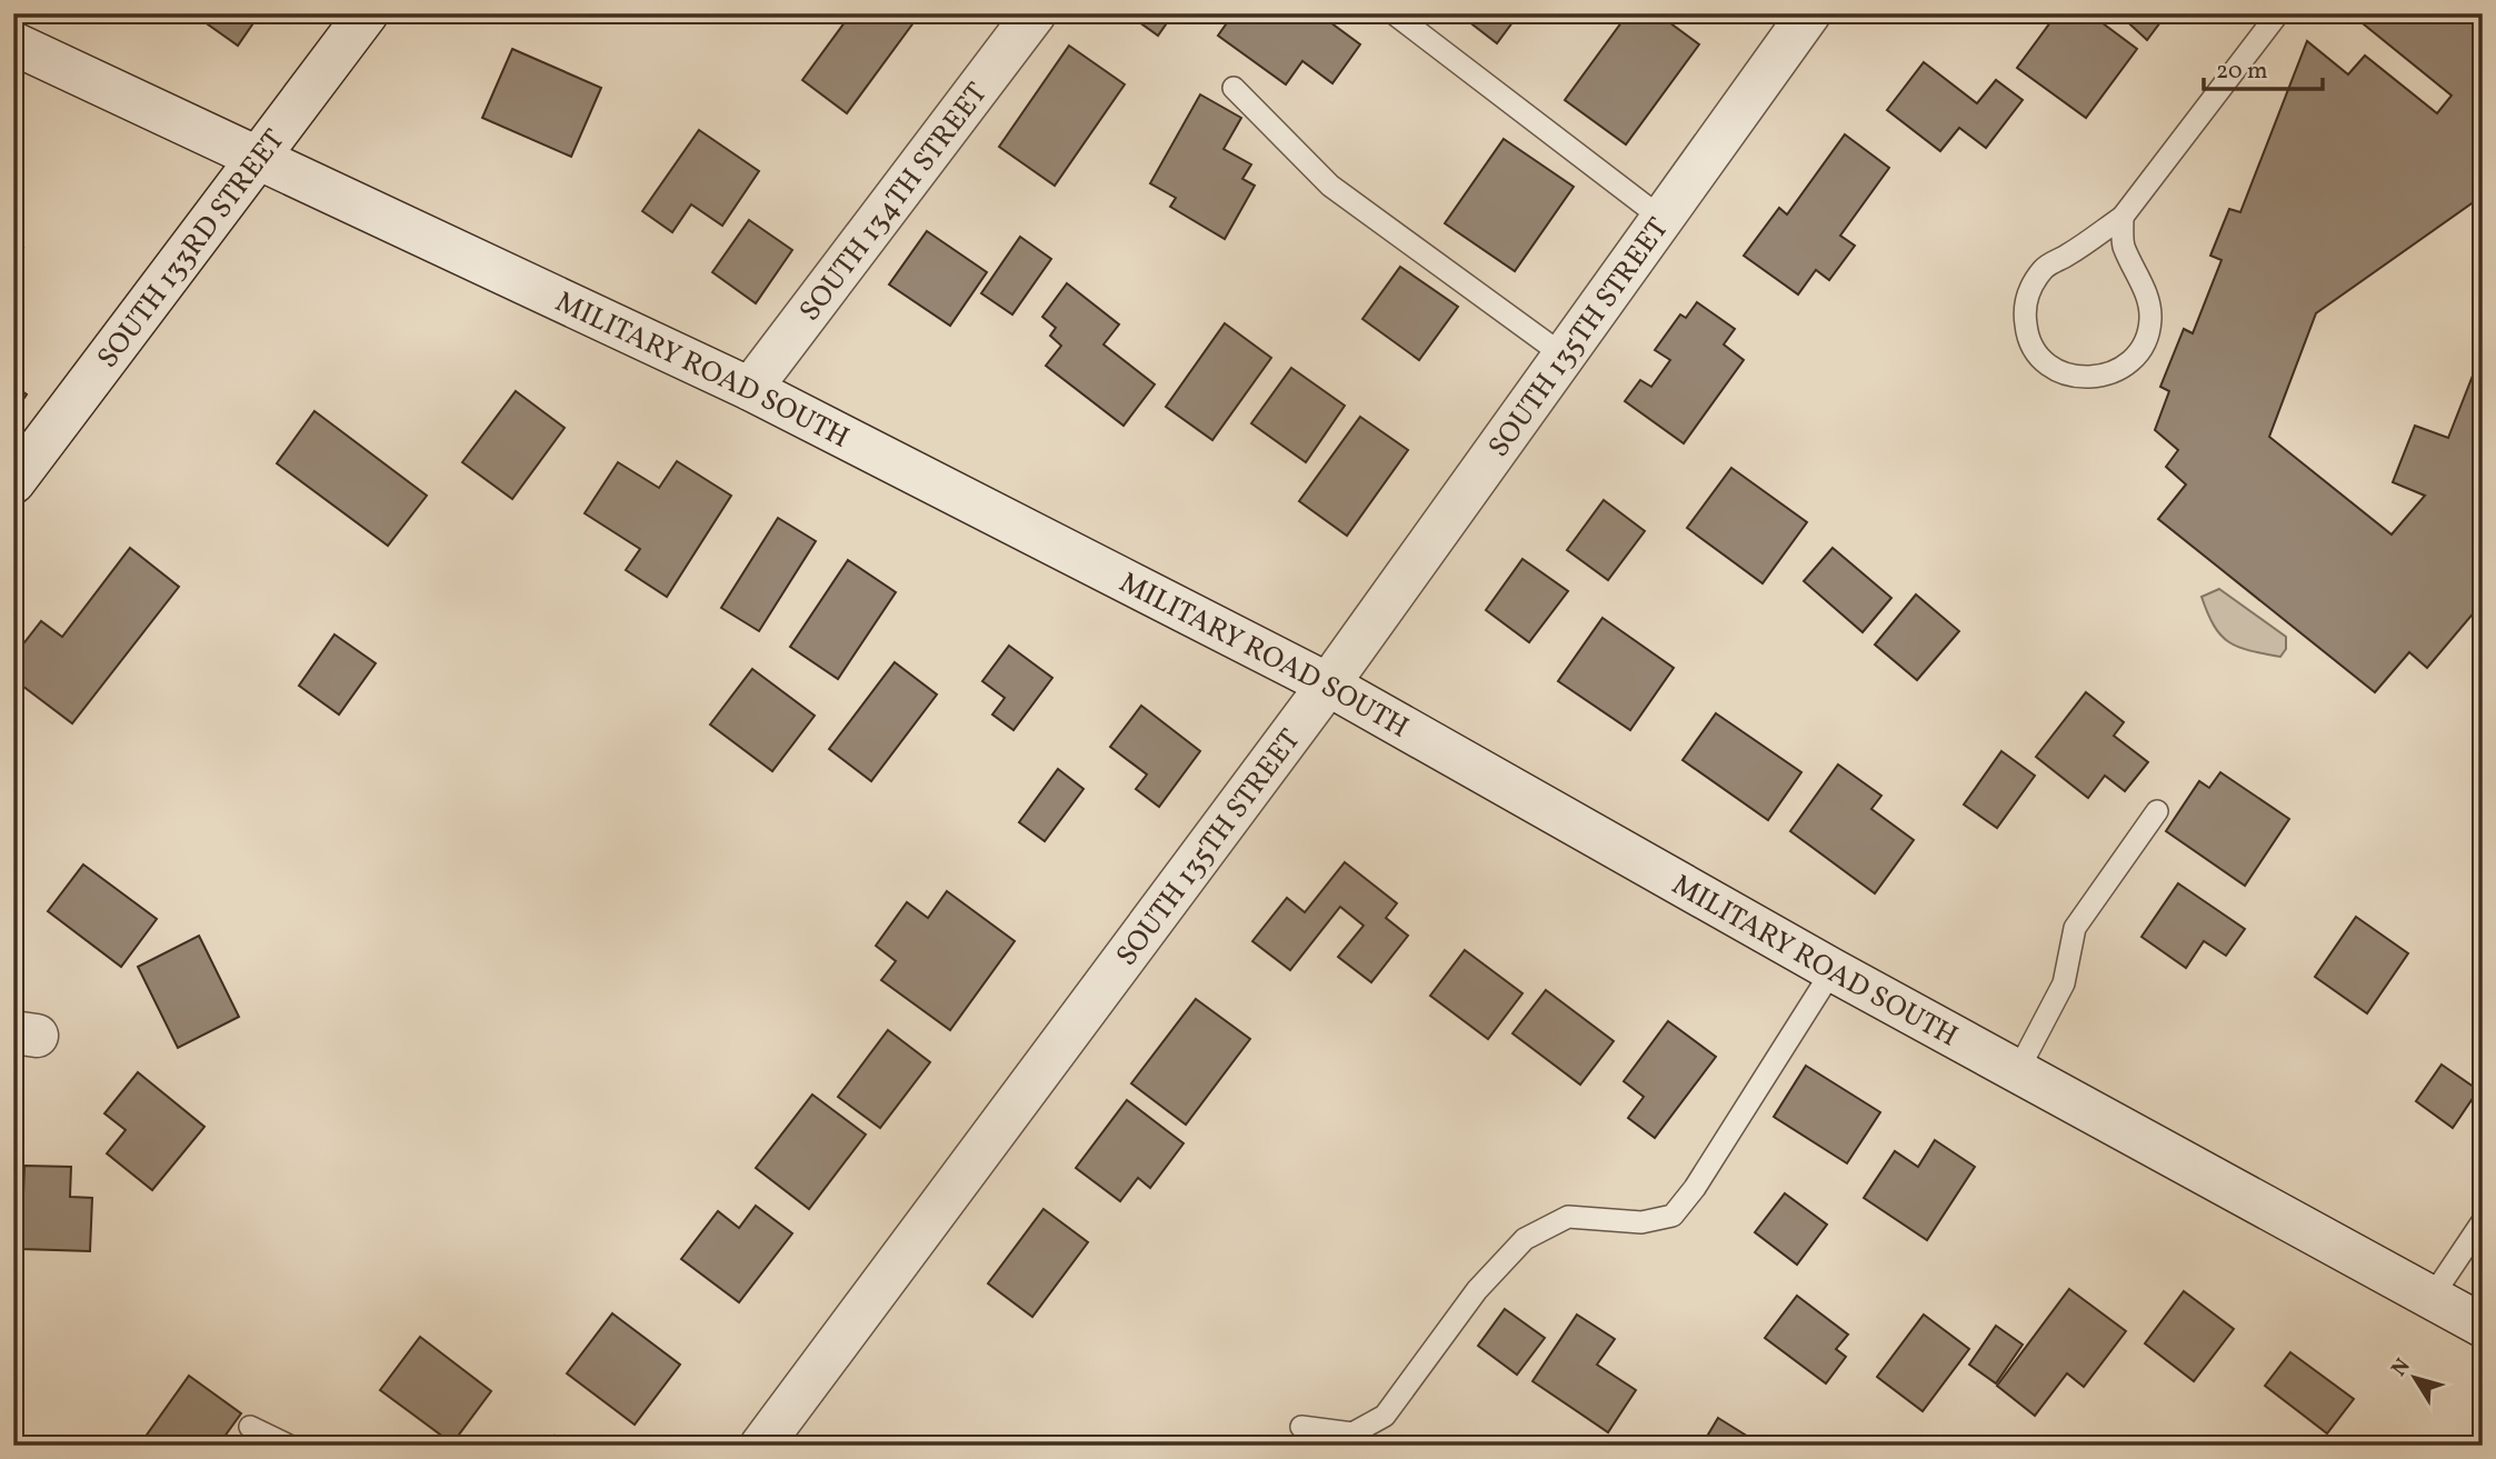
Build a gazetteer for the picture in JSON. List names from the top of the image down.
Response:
{
  "streets": {
    "street": [
      "SOUTH 134TH STREET",
      "SOUTH 133RD STREET",
      "SOUTH 135TH STREET",
      "MILITARY ROAD SOUTH"
    ]
  },
  "crossings": [
    ["SOUTH 134TH STREET", "MILITARY ROAD SOUTH"],
    ["SOUTH 133RD STREET", "MILITARY ROAD SOUTH"],
    ["SOUTH 135TH STREET", "MILITARY ROAD SOUTH"]
  ],
  "scale_bar": "20 m",
  "north": "top left"
}
